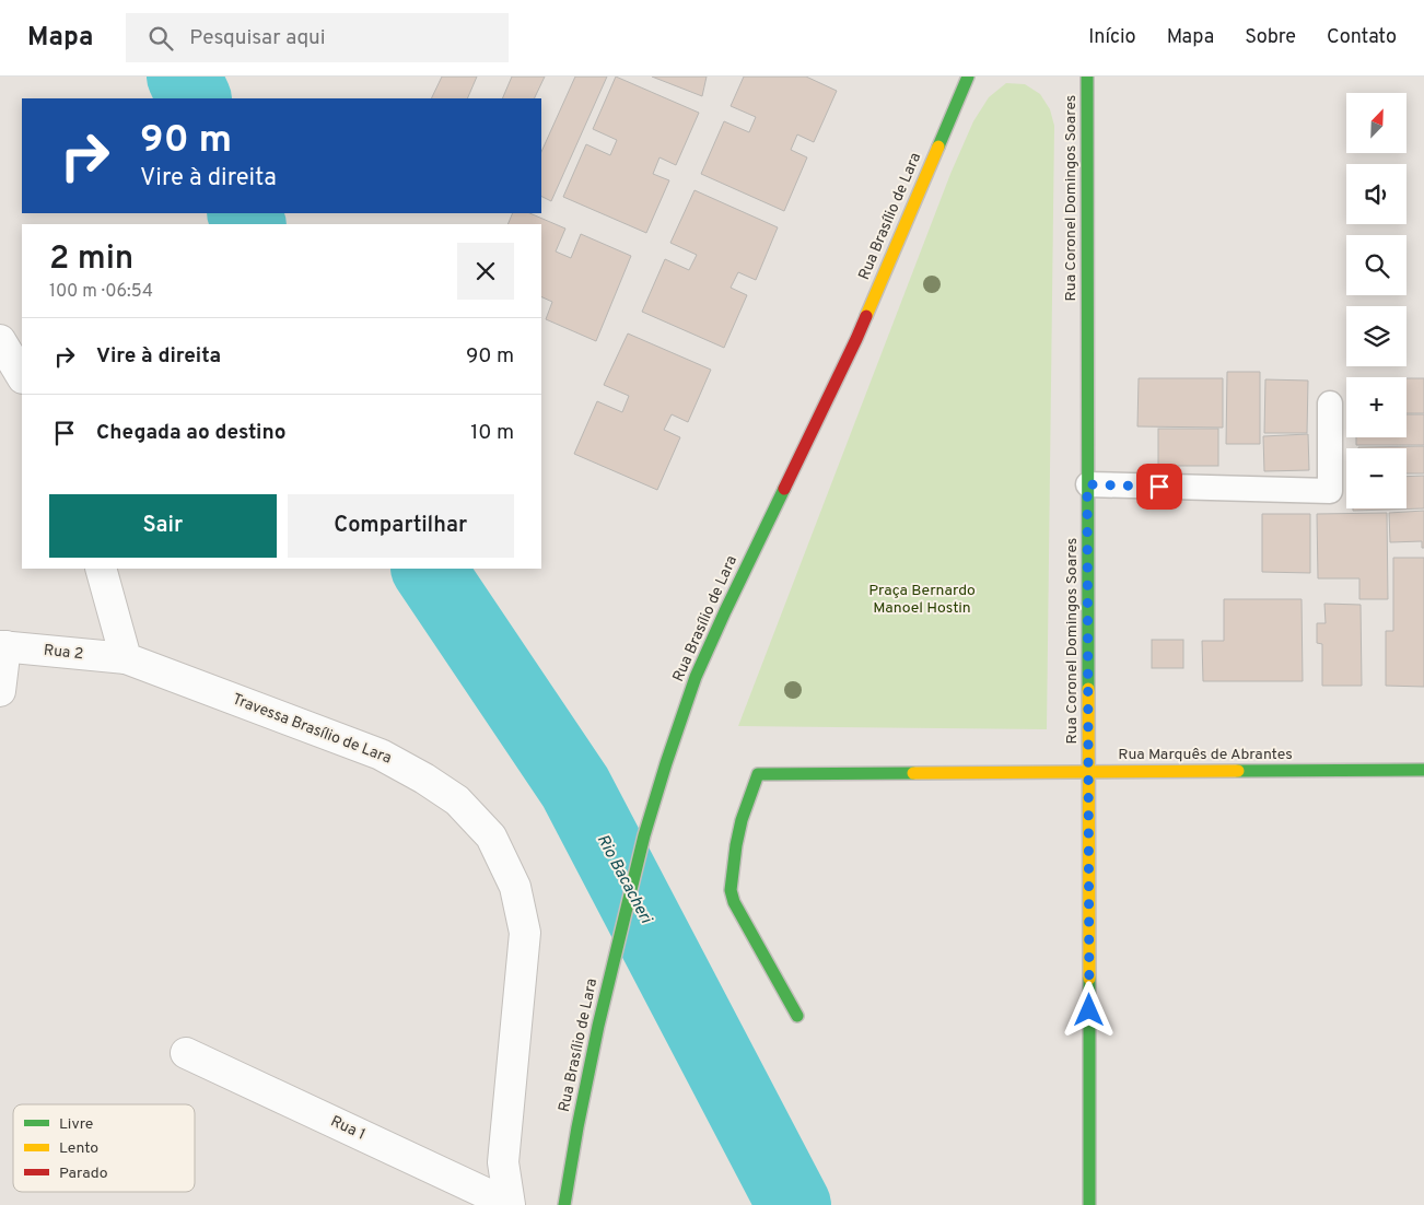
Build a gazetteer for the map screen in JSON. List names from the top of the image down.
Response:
{
  "streets": {
    "street": [
      "Rua Coronel Domingos Soares",
      "Rua Brasílio de Lara",
      "Rua 2",
      "Travessa Brasílio de Lara",
      "Rua Marquês de Abrantes",
      "Rua 1"
    ]
  },
  "crossings": [
    ["Rua Coronel Domingos Soares", "Rua Marquês de Abrantes"],
    ["Rua 2", "Travessa Brasílio de Lara"],
    ["Travessa Brasílio de Lara", "Rua 1"]
  ],
  "water": ["Rio Bacacheri"],
  "parks": ["Praça Bernardo Manoel Hostin"],
  "legend": ["Livre", "Lento", "Parado"],
  "north": "top right",
  "page": {
    "header": "Mapa",
    "search": "Pesquisar aqui",
    "nav": [
      "Início",
      "Mapa",
      "Sobre",
      "Contato"
    ],
    "map_buttons": ["+", "−"],
    "turn": ["90 m", "Vire à direita"],
    "heading": ["2 min", "100 m · 06:54"],
    "list": [
      {
        "name": "Vire à direita",
        "value": "90 m"
      },
      {
        "name": "Chegada ao destino",
        "value": "10 m"
      }
    ],
    "buttons": ["Sair", "Compartilhar"]
  }
}
